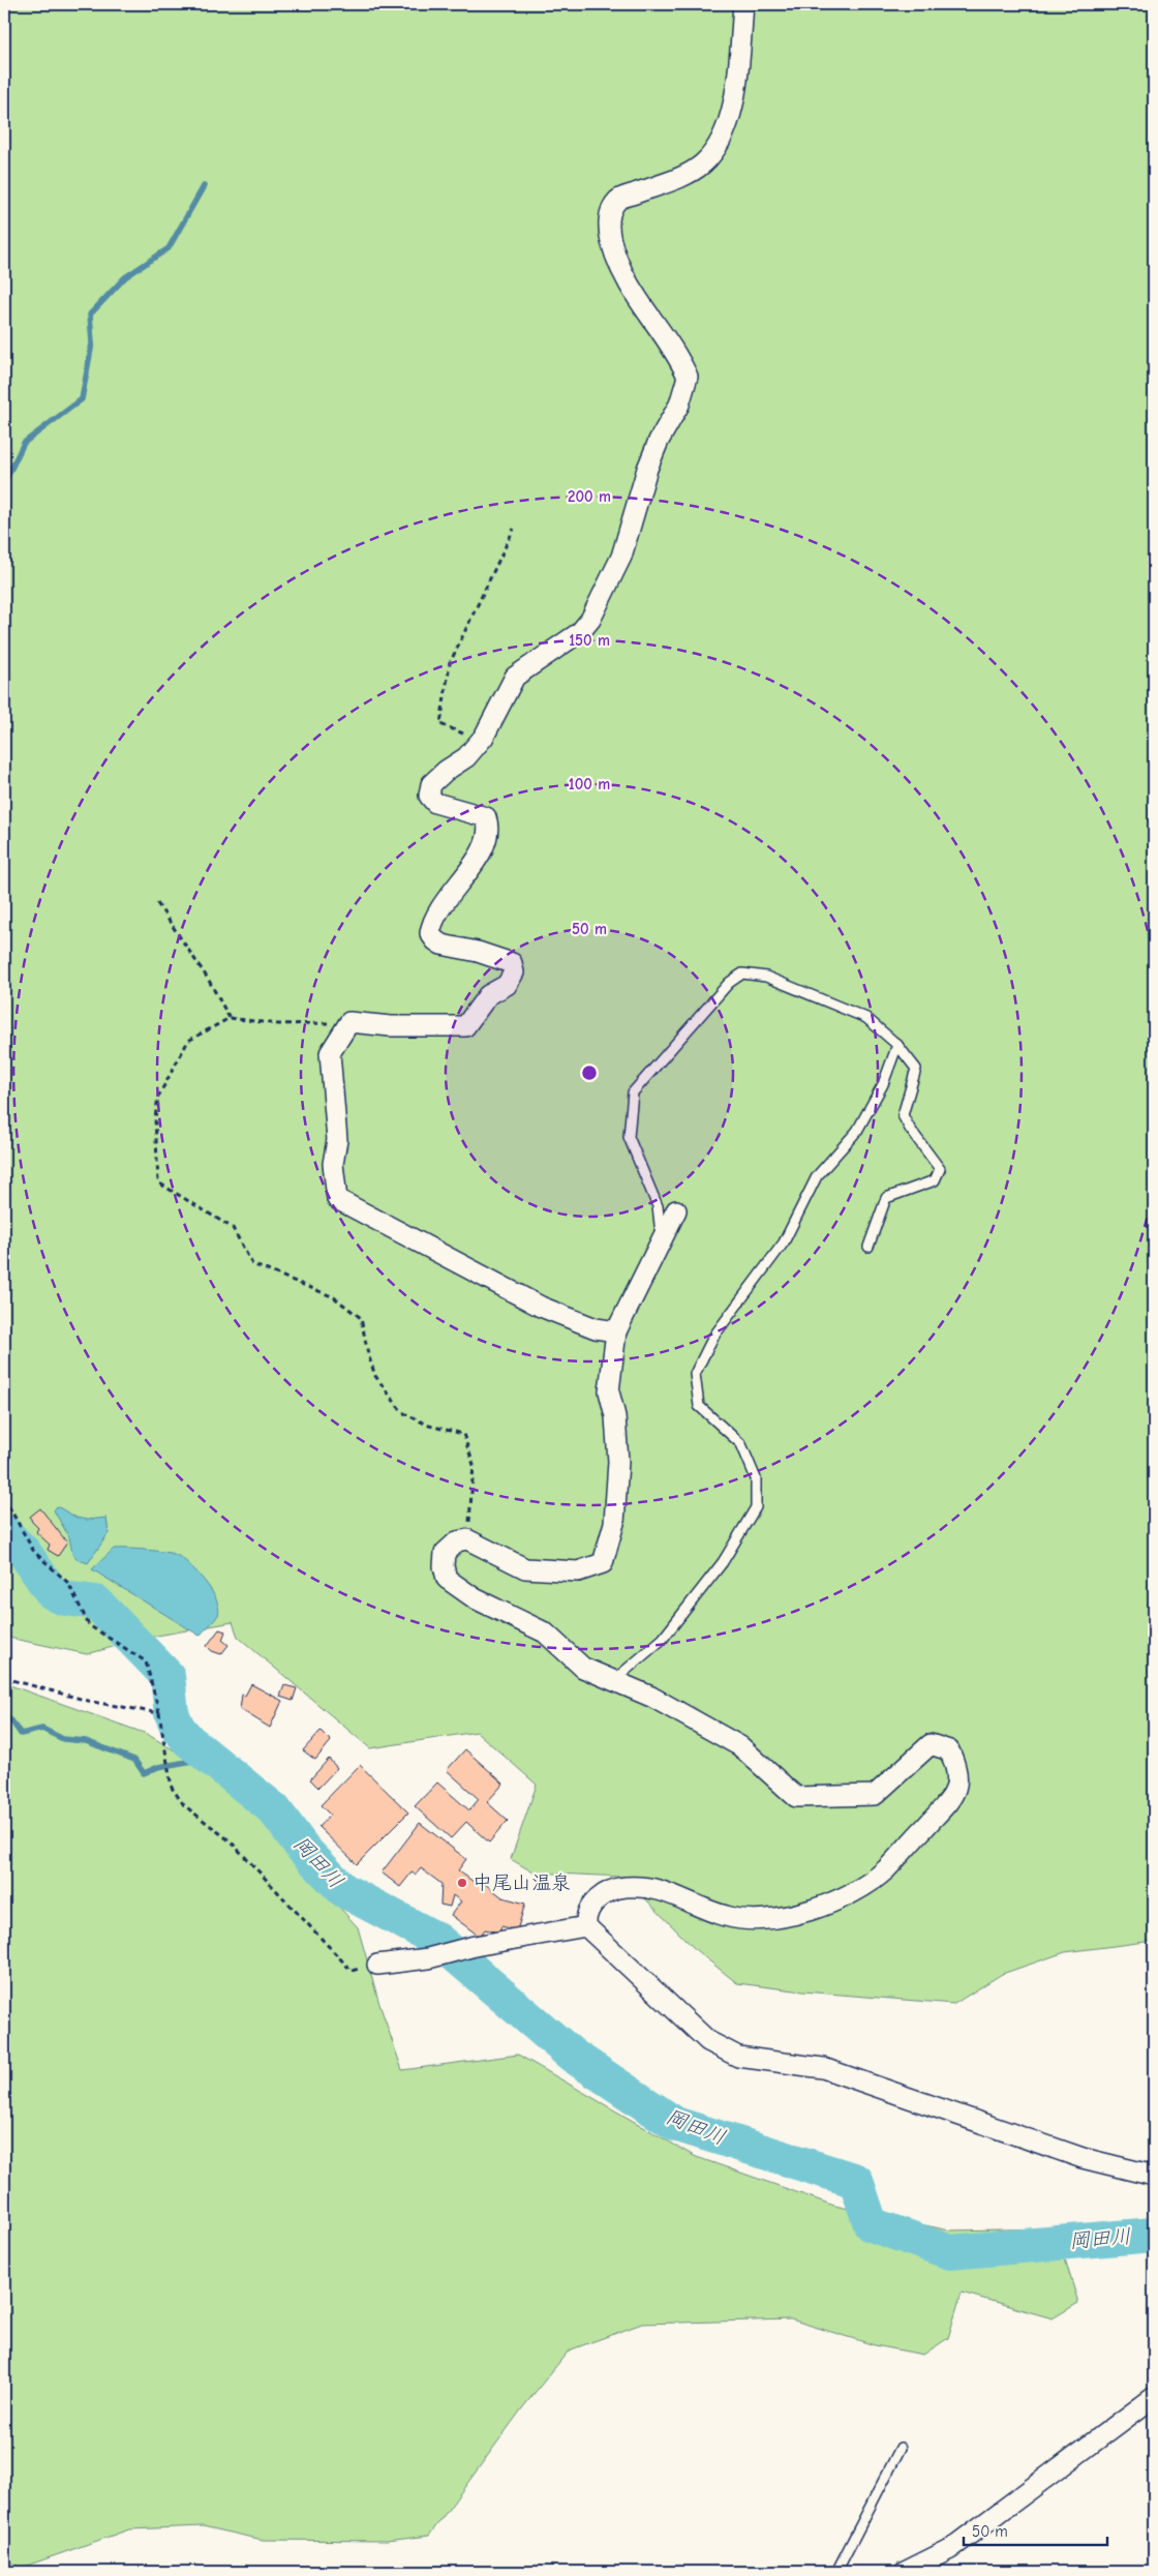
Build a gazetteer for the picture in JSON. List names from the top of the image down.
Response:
{
  "water": ["岡田川"],
  "places": ["中尾山温泉"],
  "scale_bar": "50 m",
  "rings": [
    "200 m",
    "150 m",
    "100 m",
    "50 m"
  ]
}
